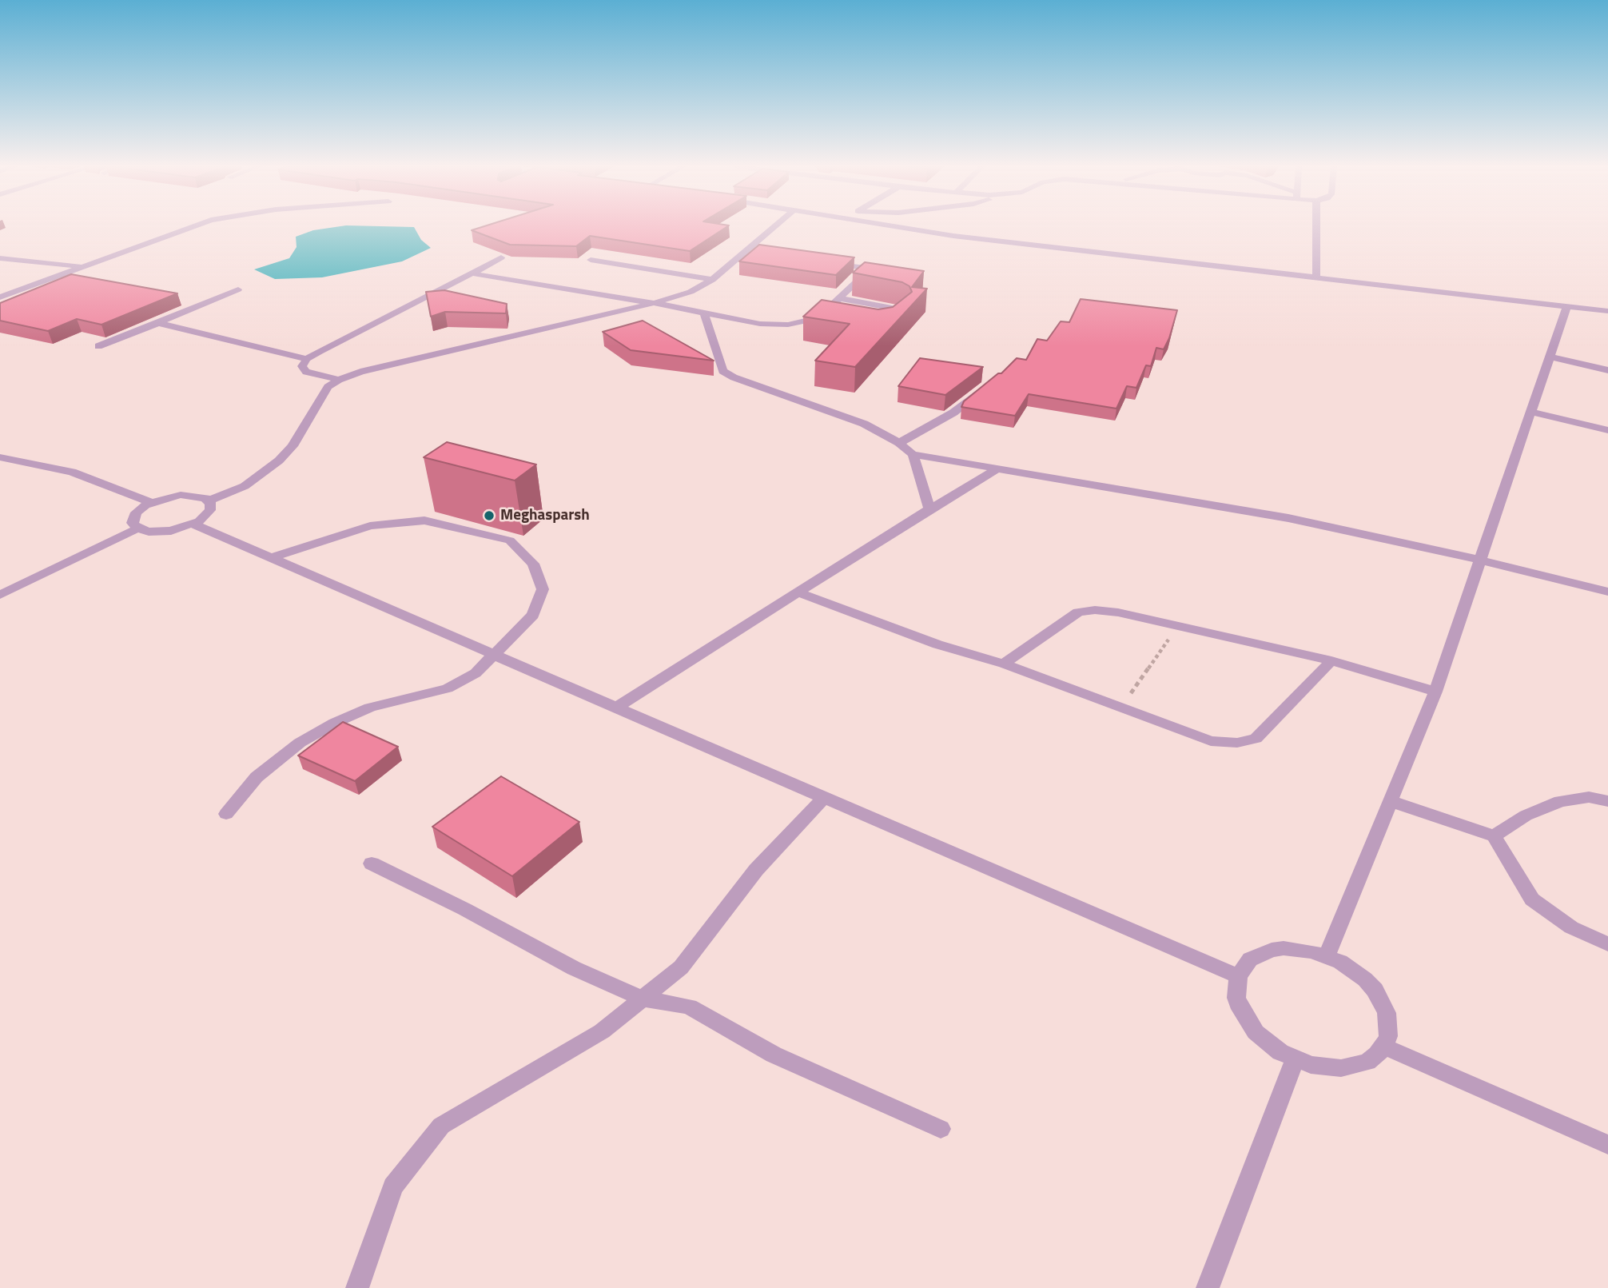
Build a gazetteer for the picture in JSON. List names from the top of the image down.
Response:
{
  "places": ["Meghasparsh"]
}
